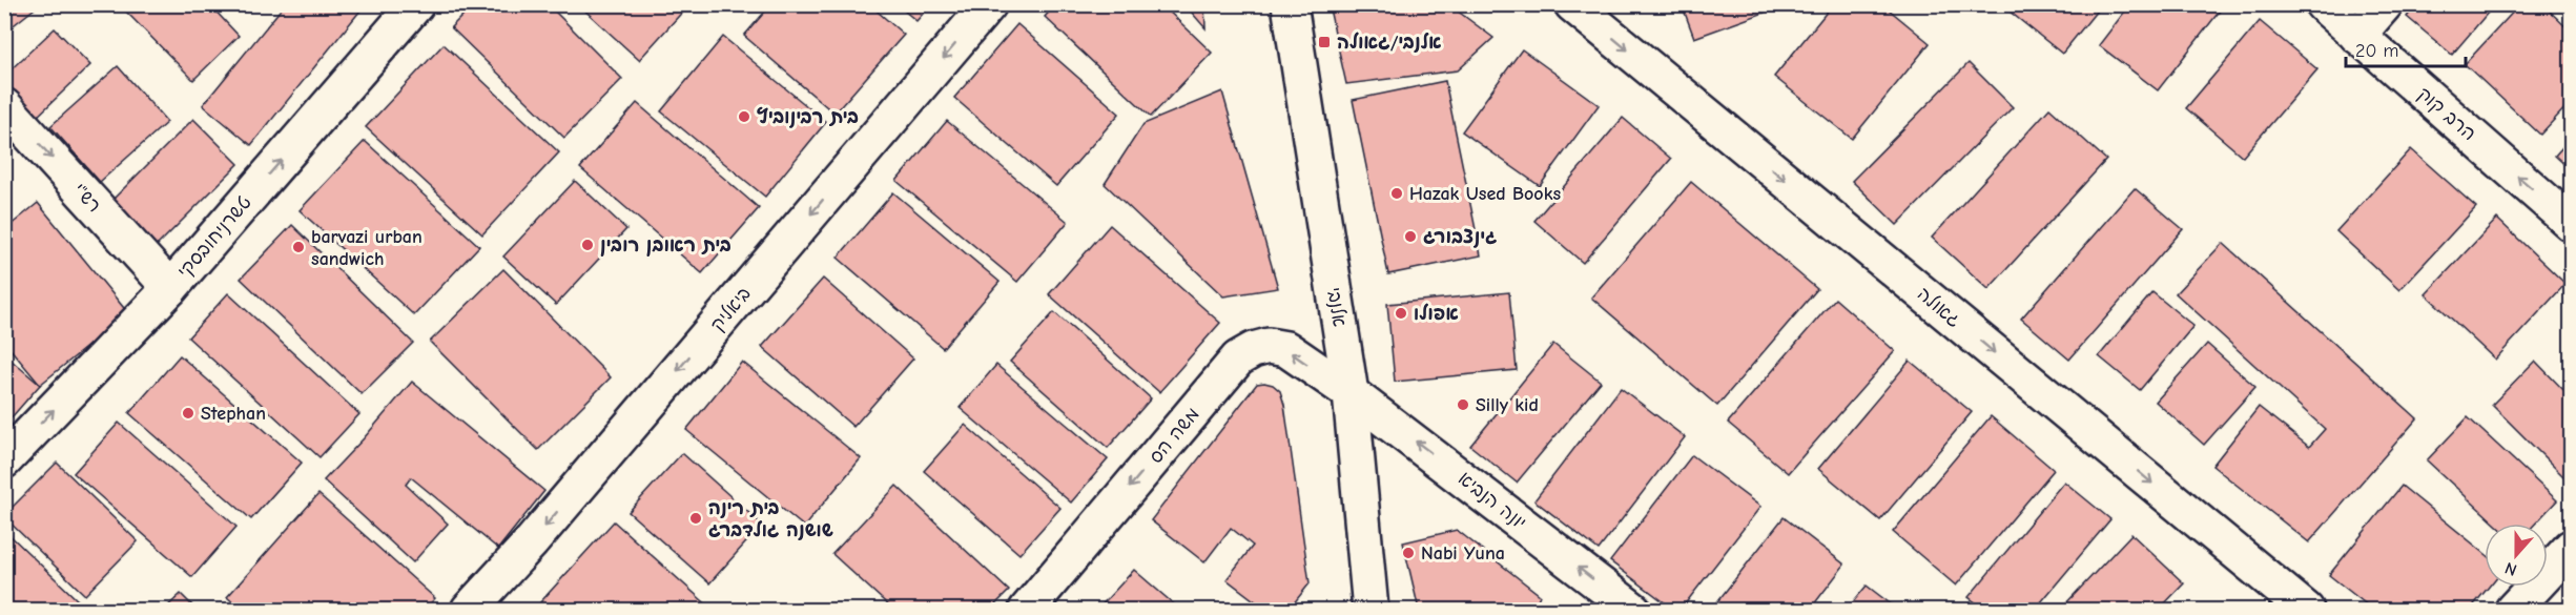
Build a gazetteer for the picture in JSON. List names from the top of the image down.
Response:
{
  "streets": {
    "street": [
      "הרב קוק",
      "רש\"י",
      "טשרניחובסקי",
      "אלנבי",
      "גאולה",
      "ביאליק",
      "משה הס",
      "יונה הנביא"
    ]
  },
  "crossings": [
    ["רש\"י", "טשרניחובסקי"],
    ["אלנבי", "משה הס"],
    ["אלנבי", "יונה הנביא"],
    ["משה הס", "יונה הנביא"]
  ],
  "one_way": [
    "הרב קוק",
    "רש\"י",
    "טשרניחובסקי",
    "גאולה",
    "ביאליק",
    "משה הס",
    "יונה הנביא"
  ],
  "places": {
    "transit": ["אלנבי/גאולה"],
    "other": [
      "בית רבינוביץ",
      "Hazak Used Books",
      "גינצבורג",
      "בית ראובן רובין",
      "barvazi urban sandwich",
      "אפולו",
      "Silly kid",
      "Stephan",
      "בית רינה שושנה גולדברג",
      "Nabi Yuna"
    ]
  },
  "scale_bar": "20 m",
  "north": "bottom"
}
